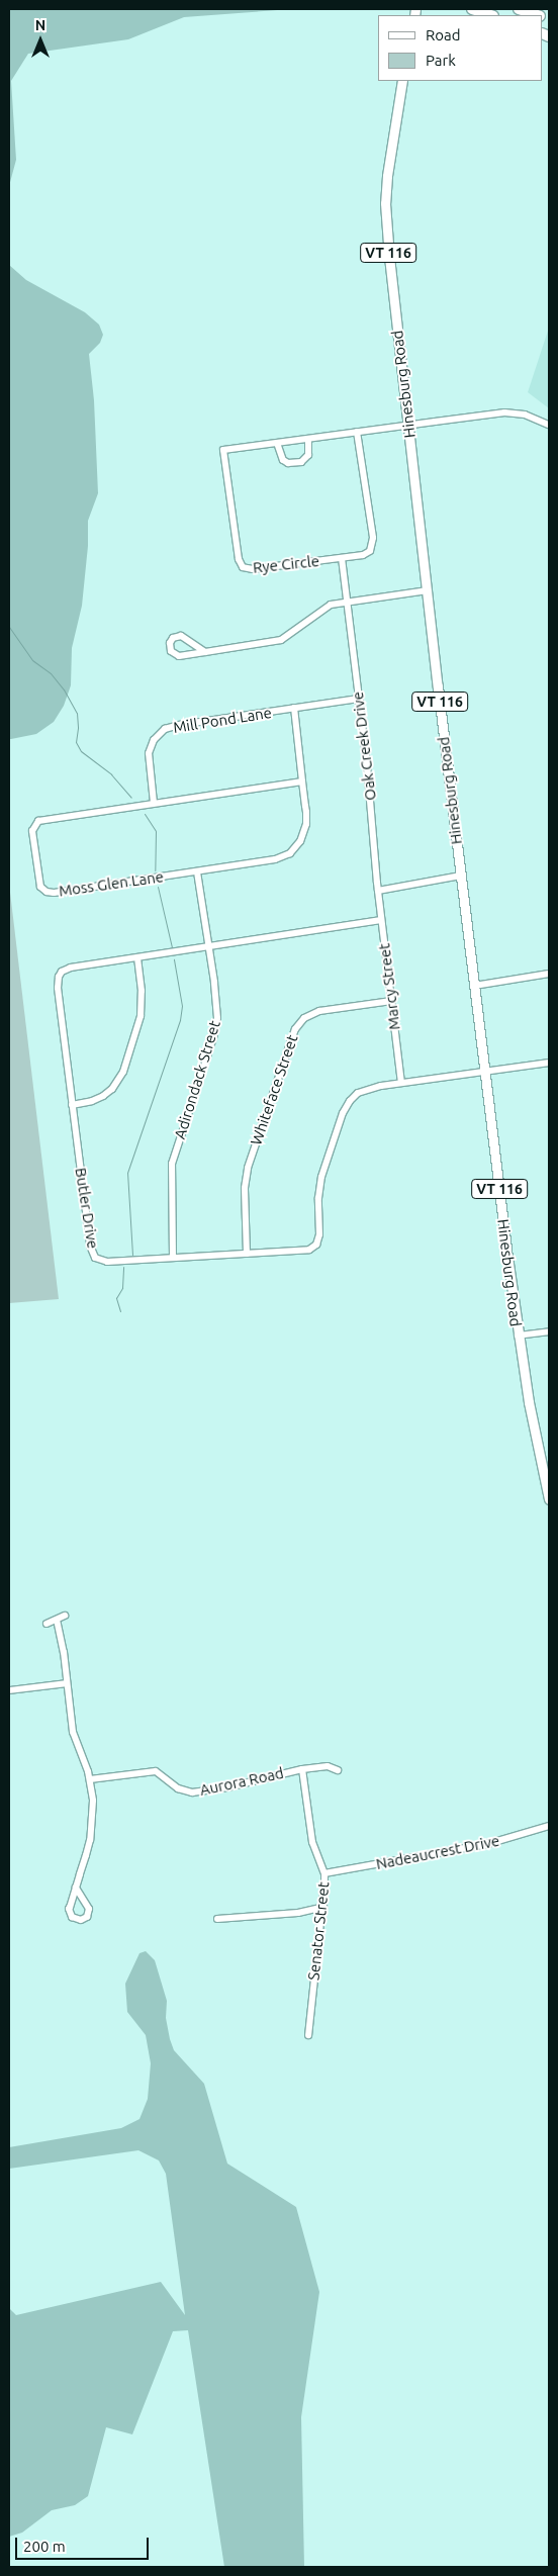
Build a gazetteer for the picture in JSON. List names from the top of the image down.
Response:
{
  "streets": {
    "main road": ["VT 116", "Hinesburg Road"],
    "street": [
      "Rye Circle",
      "Mill Pond Lane",
      "Oak Creek Drive",
      "Moss Glen Lane",
      "Marcy Street",
      "Adirondack Street",
      "Whiteface Street",
      "Butler Drive",
      "Aurora Road",
      "Nadeaucrest Drive",
      "Senator Street"
    ]
  },
  "crossings": [
    ["Hinesburg Road", "Rye Circle"],
    ["Hinesburg Road", "Butler Drive"],
    ["Rye Circle", "Oak Creek Drive"],
    ["Mill Pond Lane", "Oak Creek Drive"],
    ["Mill Pond Lane", "Moss Glen Lane"],
    ["Oak Creek Drive", "Marcy Street"],
    ["Moss Glen Lane", "Adirondack Street"],
    ["Marcy Street", "Whiteface Street"],
    ["Marcy Street", "Butler Drive"],
    ["Adirondack Street", "Butler Drive"],
    ["Whiteface Street", "Butler Drive"],
    ["Aurora Road", "Senator Street"],
    ["Nadeaucrest Drive", "Senator Street"]
  ],
  "legend": ["Road", "Park"],
  "scale_bar": "200 m",
  "north": "top"
}
